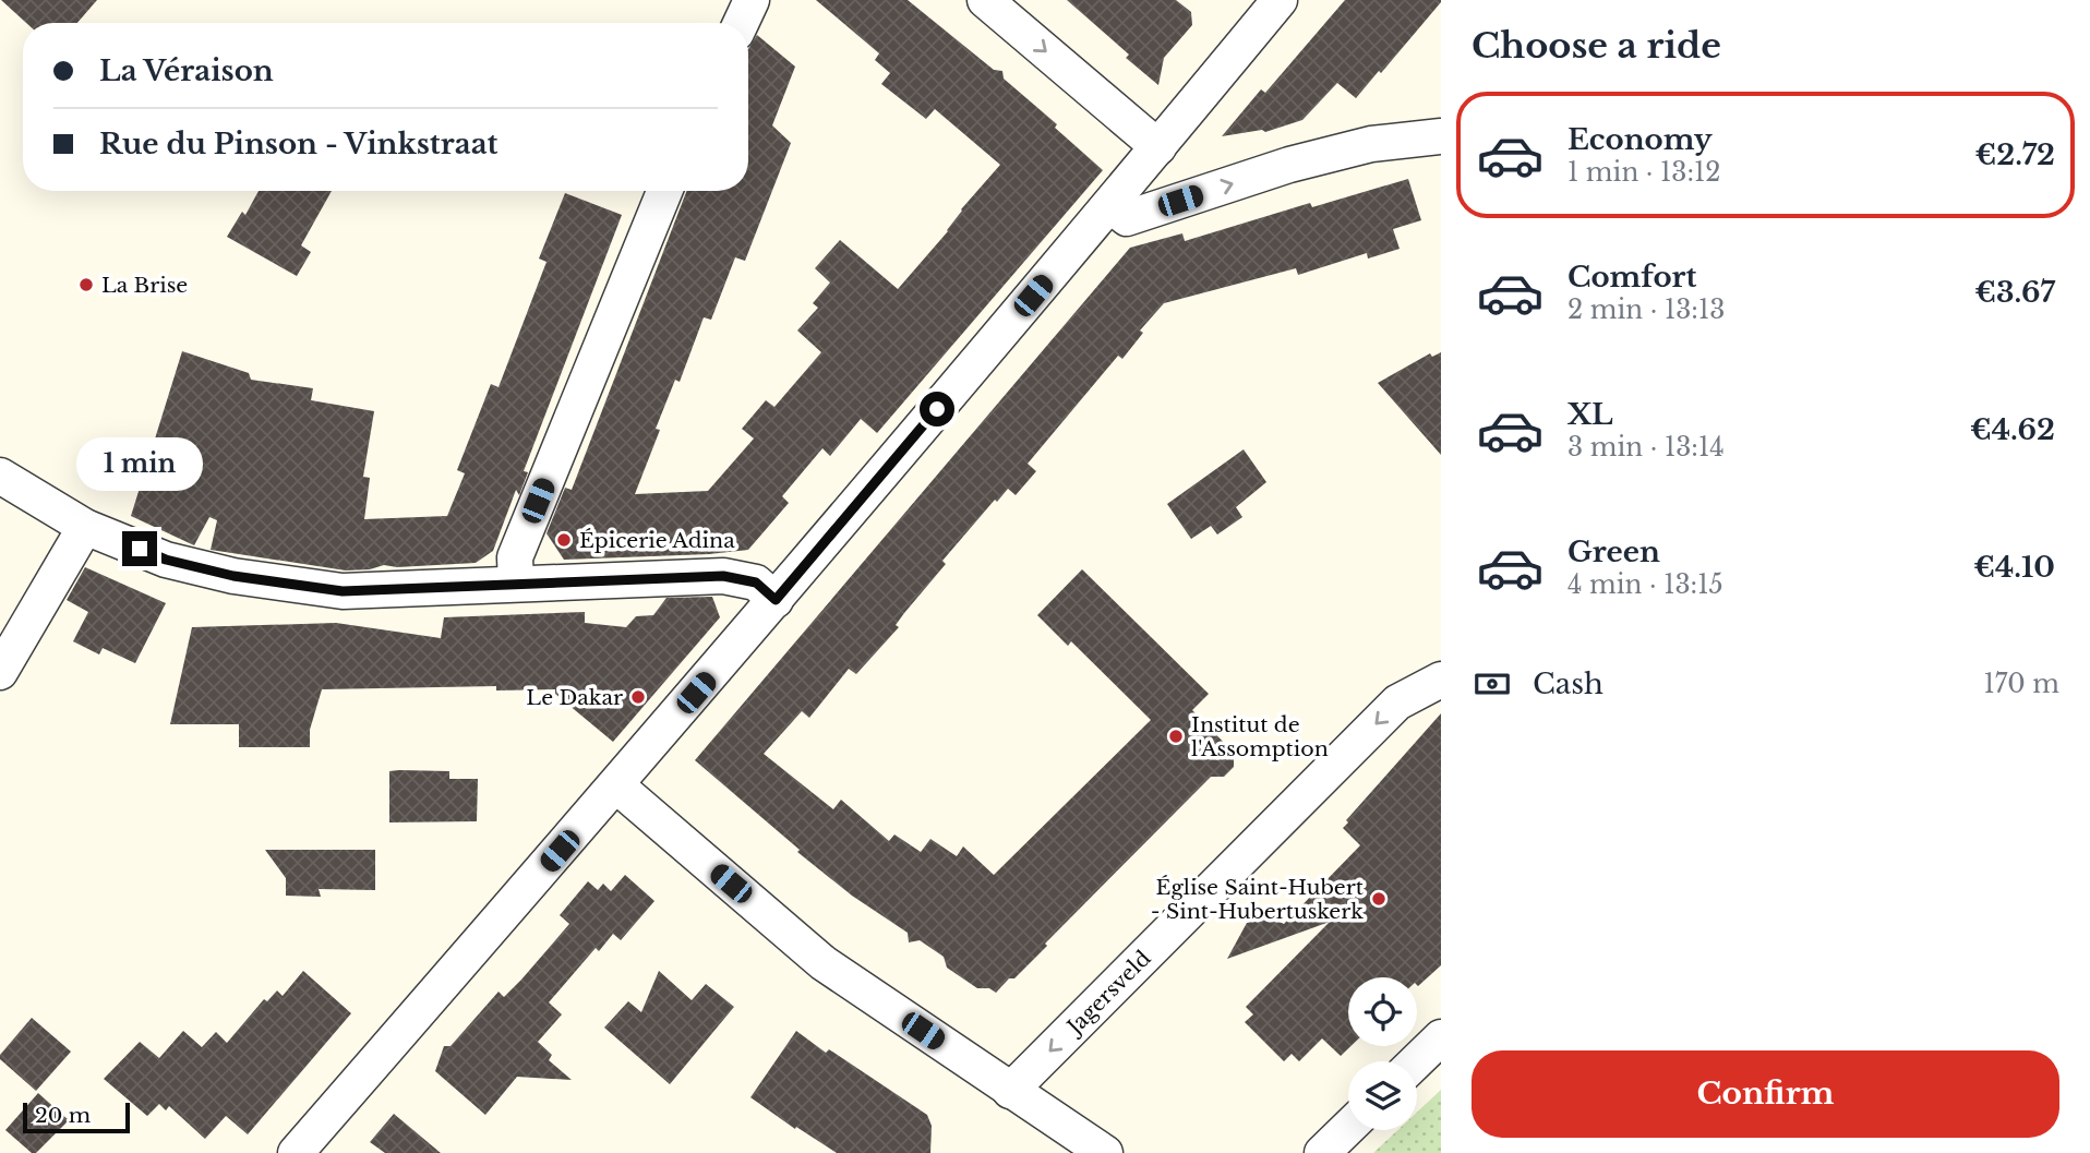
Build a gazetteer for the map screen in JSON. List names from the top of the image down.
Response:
{
  "streets": {
    "street": ["Jagersveld"]
  },
  "one_way": ["Jagersveld"],
  "places": [
    "La Brise",
    "Épicerie Adina",
    "Le Dakar",
    "Institut de l'Assomption",
    "Église Saint-Hubert - Sint-Hubertuskerk"
  ],
  "scale_bar": "20 m",
  "page": {
    "heading": "Choose a ride",
    "banner": ["La Véraison", "Rue du Pinson - Vinkstraat"],
    "list": [
      {
        "name": "Economy",
        "note": "1 min · 13:12",
        "value": "€2.72"
      },
      {
        "name": "Comfort",
        "note": "2 min · 13:13",
        "value": "€3.67"
      },
      {
        "name": "XL",
        "note": "3 min · 13:14",
        "value": "€4.62"
      },
      {
        "name": "Green",
        "note": "4 min · 13:15",
        "value": "€4.10"
      }
    ],
    "bubble": "1 min",
    "pay": ["Cash", "170 m"],
    "buttons": "Confirm",
    "scale": "20 m"
  }
}
